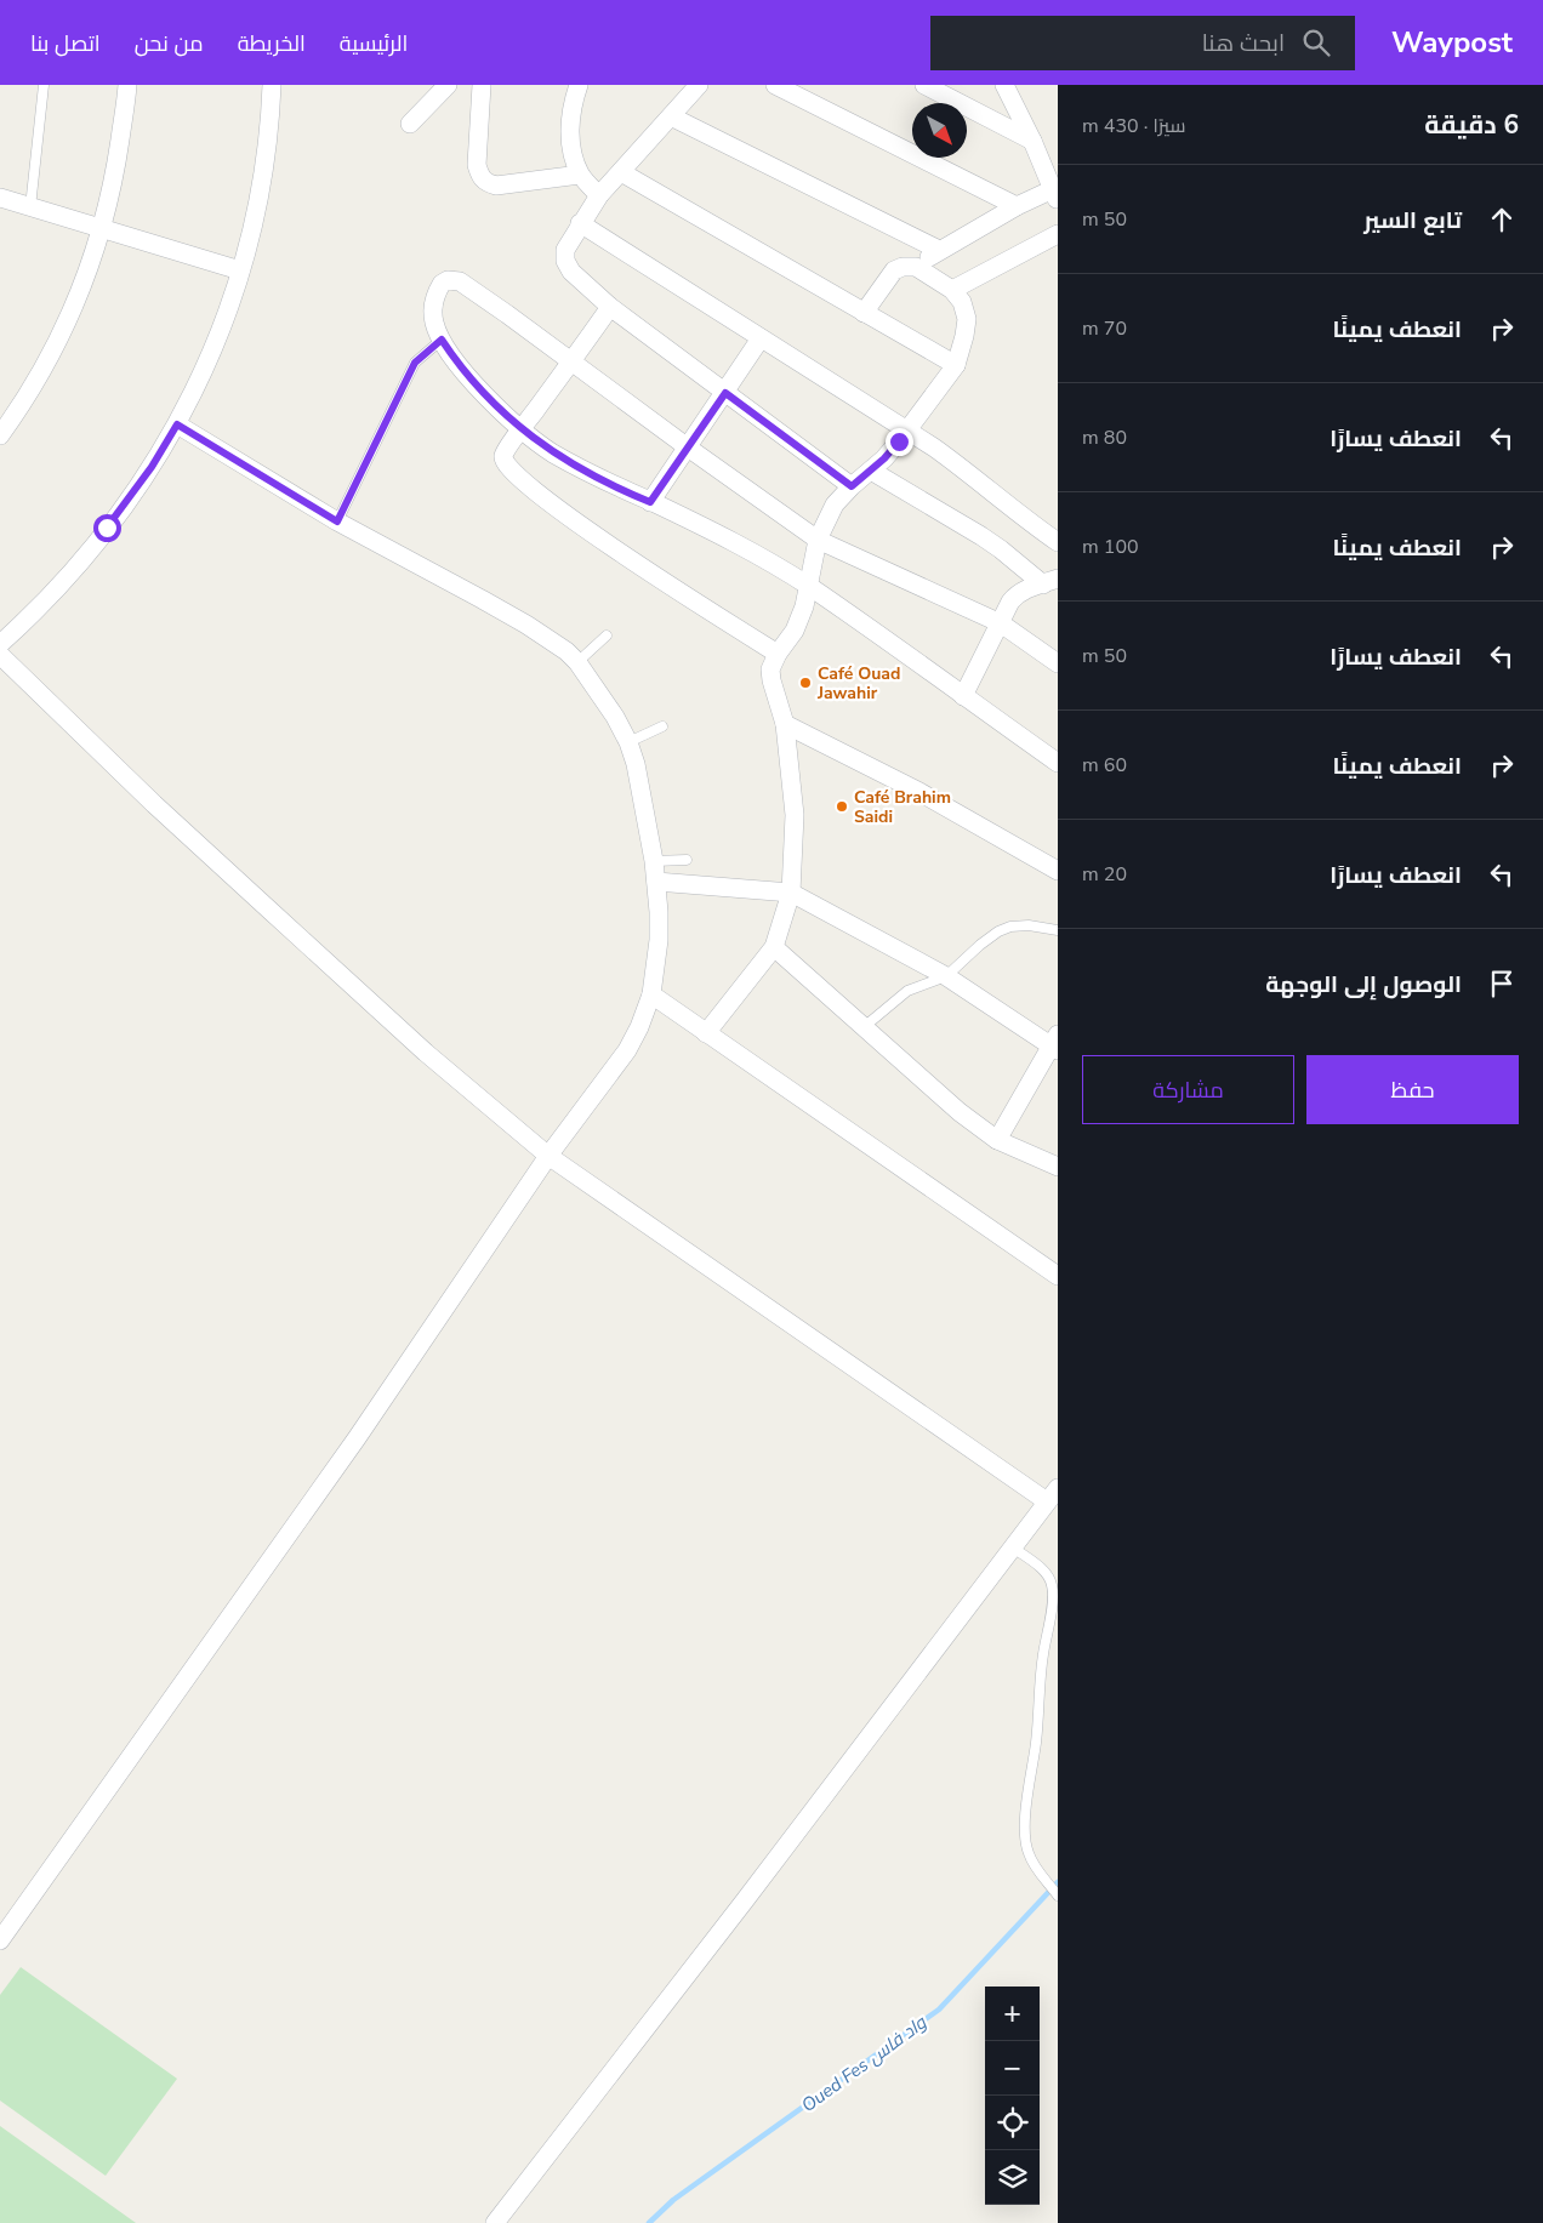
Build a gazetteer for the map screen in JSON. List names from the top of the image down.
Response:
{
  "water": ["Oued Fes واد فاس"],
  "places": ["Café Ouad Jawahir", "Café Brahim Saidi"],
  "north": "bottom right",
  "page": {
    "header": "Waypost",
    "search": "ابحث هنا",
    "nav": [
      "الرئيسية",
      "الخريطة",
      "من نحن",
      "اتصل بنا"
    ],
    "heading": ["6 دقيقة", "سيرًا · 430 m"],
    "list": [
      ["تابع السير", "50 m"],
      ["انعطف يمينًا", "70 m"],
      ["انعطف يسارًا", "80 m"],
      ["انعطف يمينًا", "100 m"],
      ["انعطف يسارًا", "50 m"],
      ["انعطف يمينًا", "60 m"],
      ["انعطف يسارًا", "20 m"],
      "الوصول إلى الوجهة"
    ],
    "buttons": ["حفظ", "مشاركة"],
    "map_buttons": ["+", "−"]
  }
}
